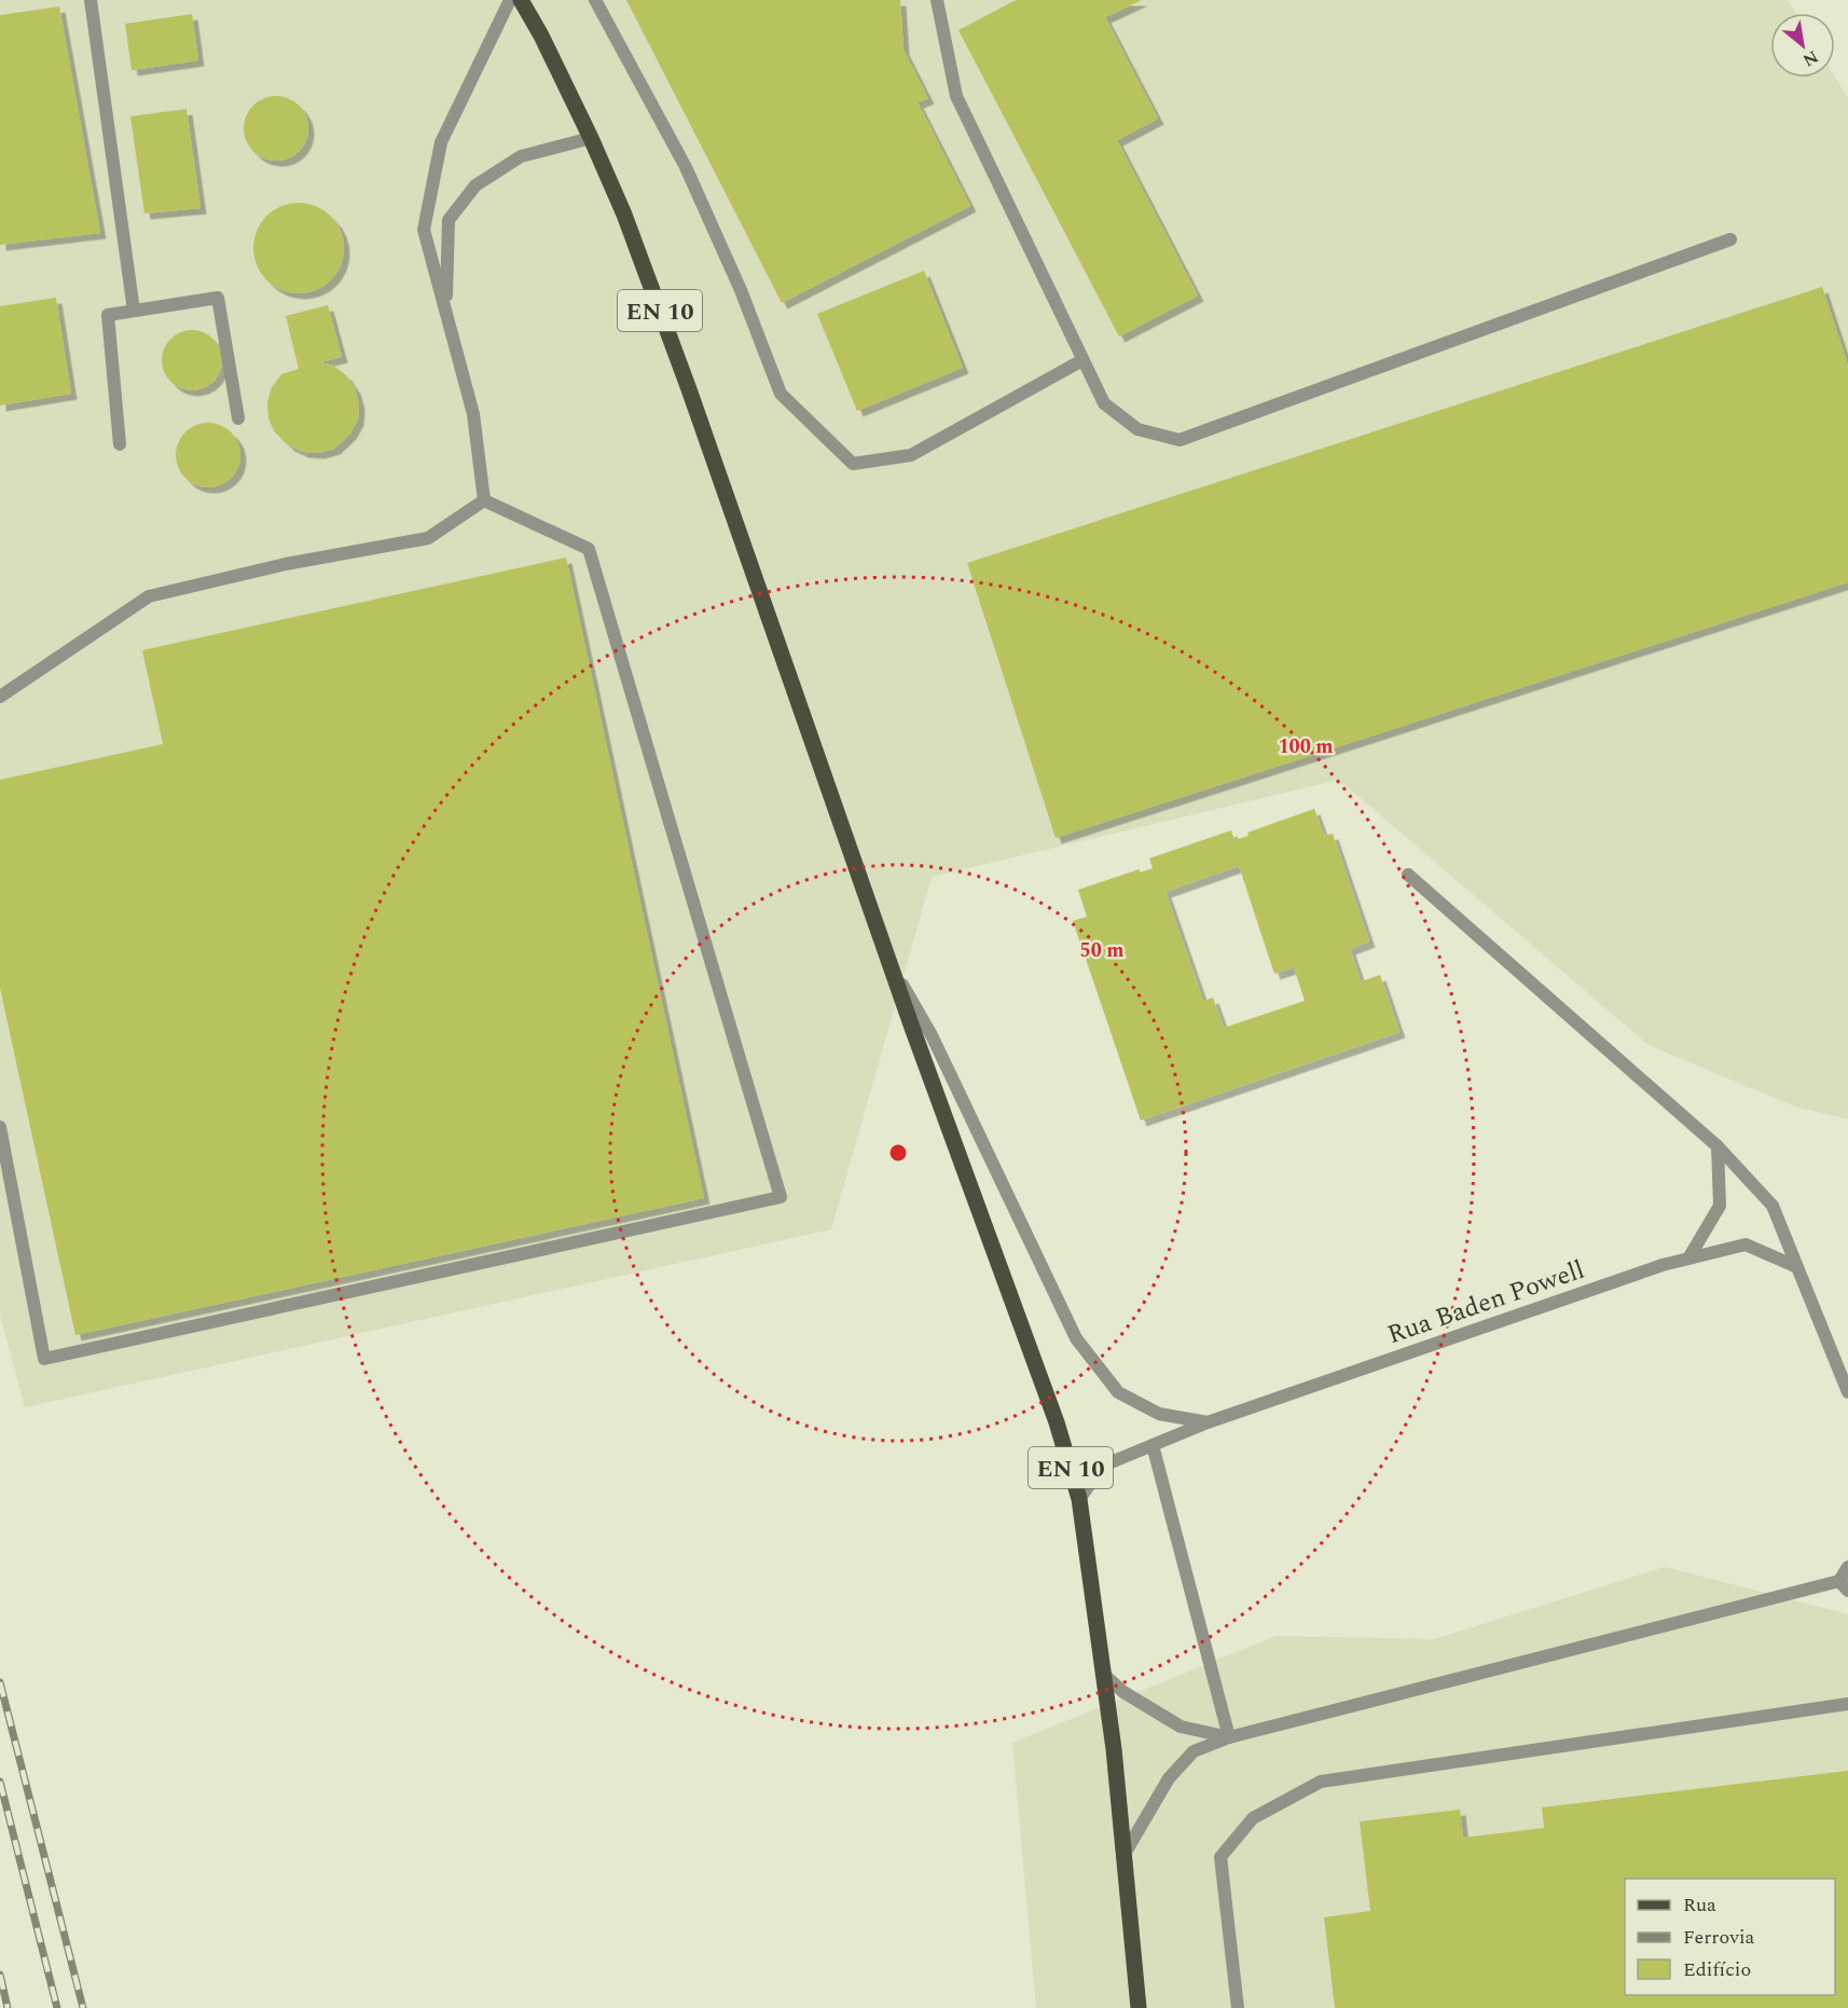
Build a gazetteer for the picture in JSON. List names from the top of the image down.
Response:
{
  "streets": {
    "main road": ["EN 10"],
    "street": ["Rua Baden Powell"]
  },
  "crossings": [
    ["EN 10", "Rua Baden Powell"]
  ],
  "legend": ["Rua", "Ferrovia", "Edifício"],
  "north": "bottom right",
  "rings": ["100 m", "50 m"]
}
